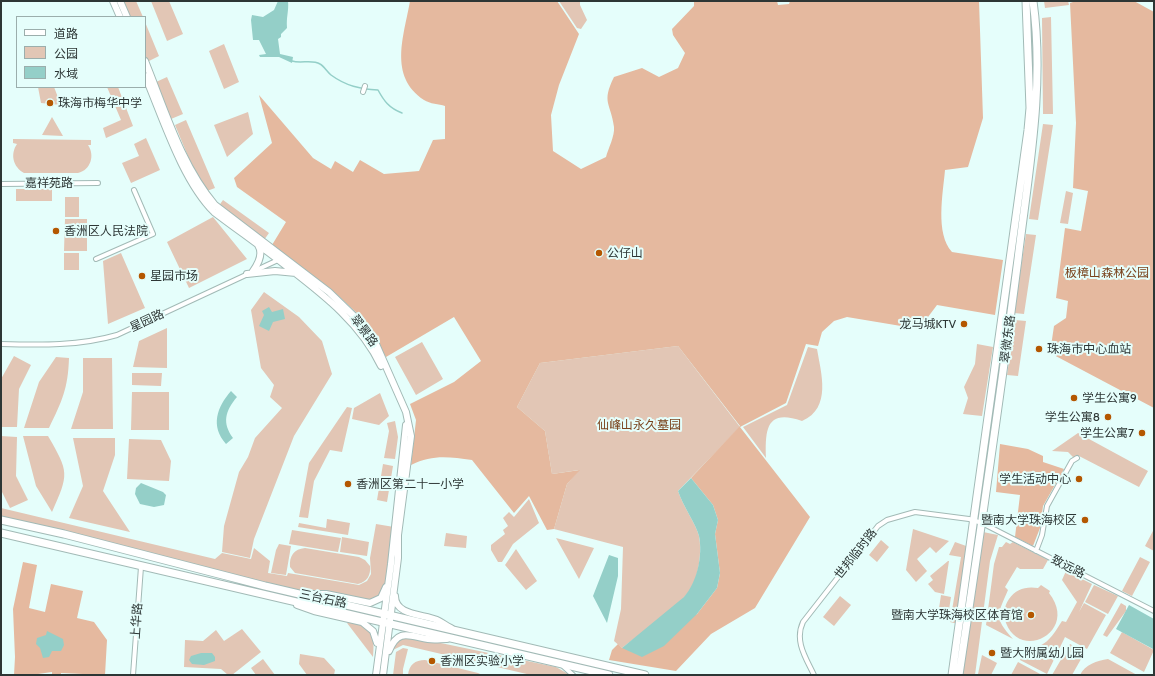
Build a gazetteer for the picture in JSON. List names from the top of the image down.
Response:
{
  "streets": {
    "main road": ["翠景路", "翠微东路", "三台石路"],
    "street": [
      "嘉祥苑路",
      "星园路",
      "世邦临时路",
      "致远路",
      "上华路"
    ]
  },
  "crossings": [
    ["星园路", "翠景路"],
    ["翠景路", "三台石路"],
    ["翠微东路", "世邦临时路"],
    ["翠微东路", "致远路"],
    ["世邦临时路", "致远路"],
    ["三台石路", "上华路"]
  ],
  "parks": ["板樟山森林公园", "仙峰山永久墓园"],
  "places": [
    "珠海市梅华中学",
    "香洲区人民法院",
    "公仔山",
    "星园市场",
    "龙马城KTV",
    "珠海市中心血站",
    "学生公寓9",
    "学生公寓8",
    "学生公寓7",
    "学生活动中心",
    "香洲区第二十一小学",
    "暨南大学珠海校区",
    "暨南大学珠海校区体育馆",
    "暨大附属幼儿园",
    "香洲区实验小学"
  ],
  "legend": ["道路", "公园", "水域"]
}
